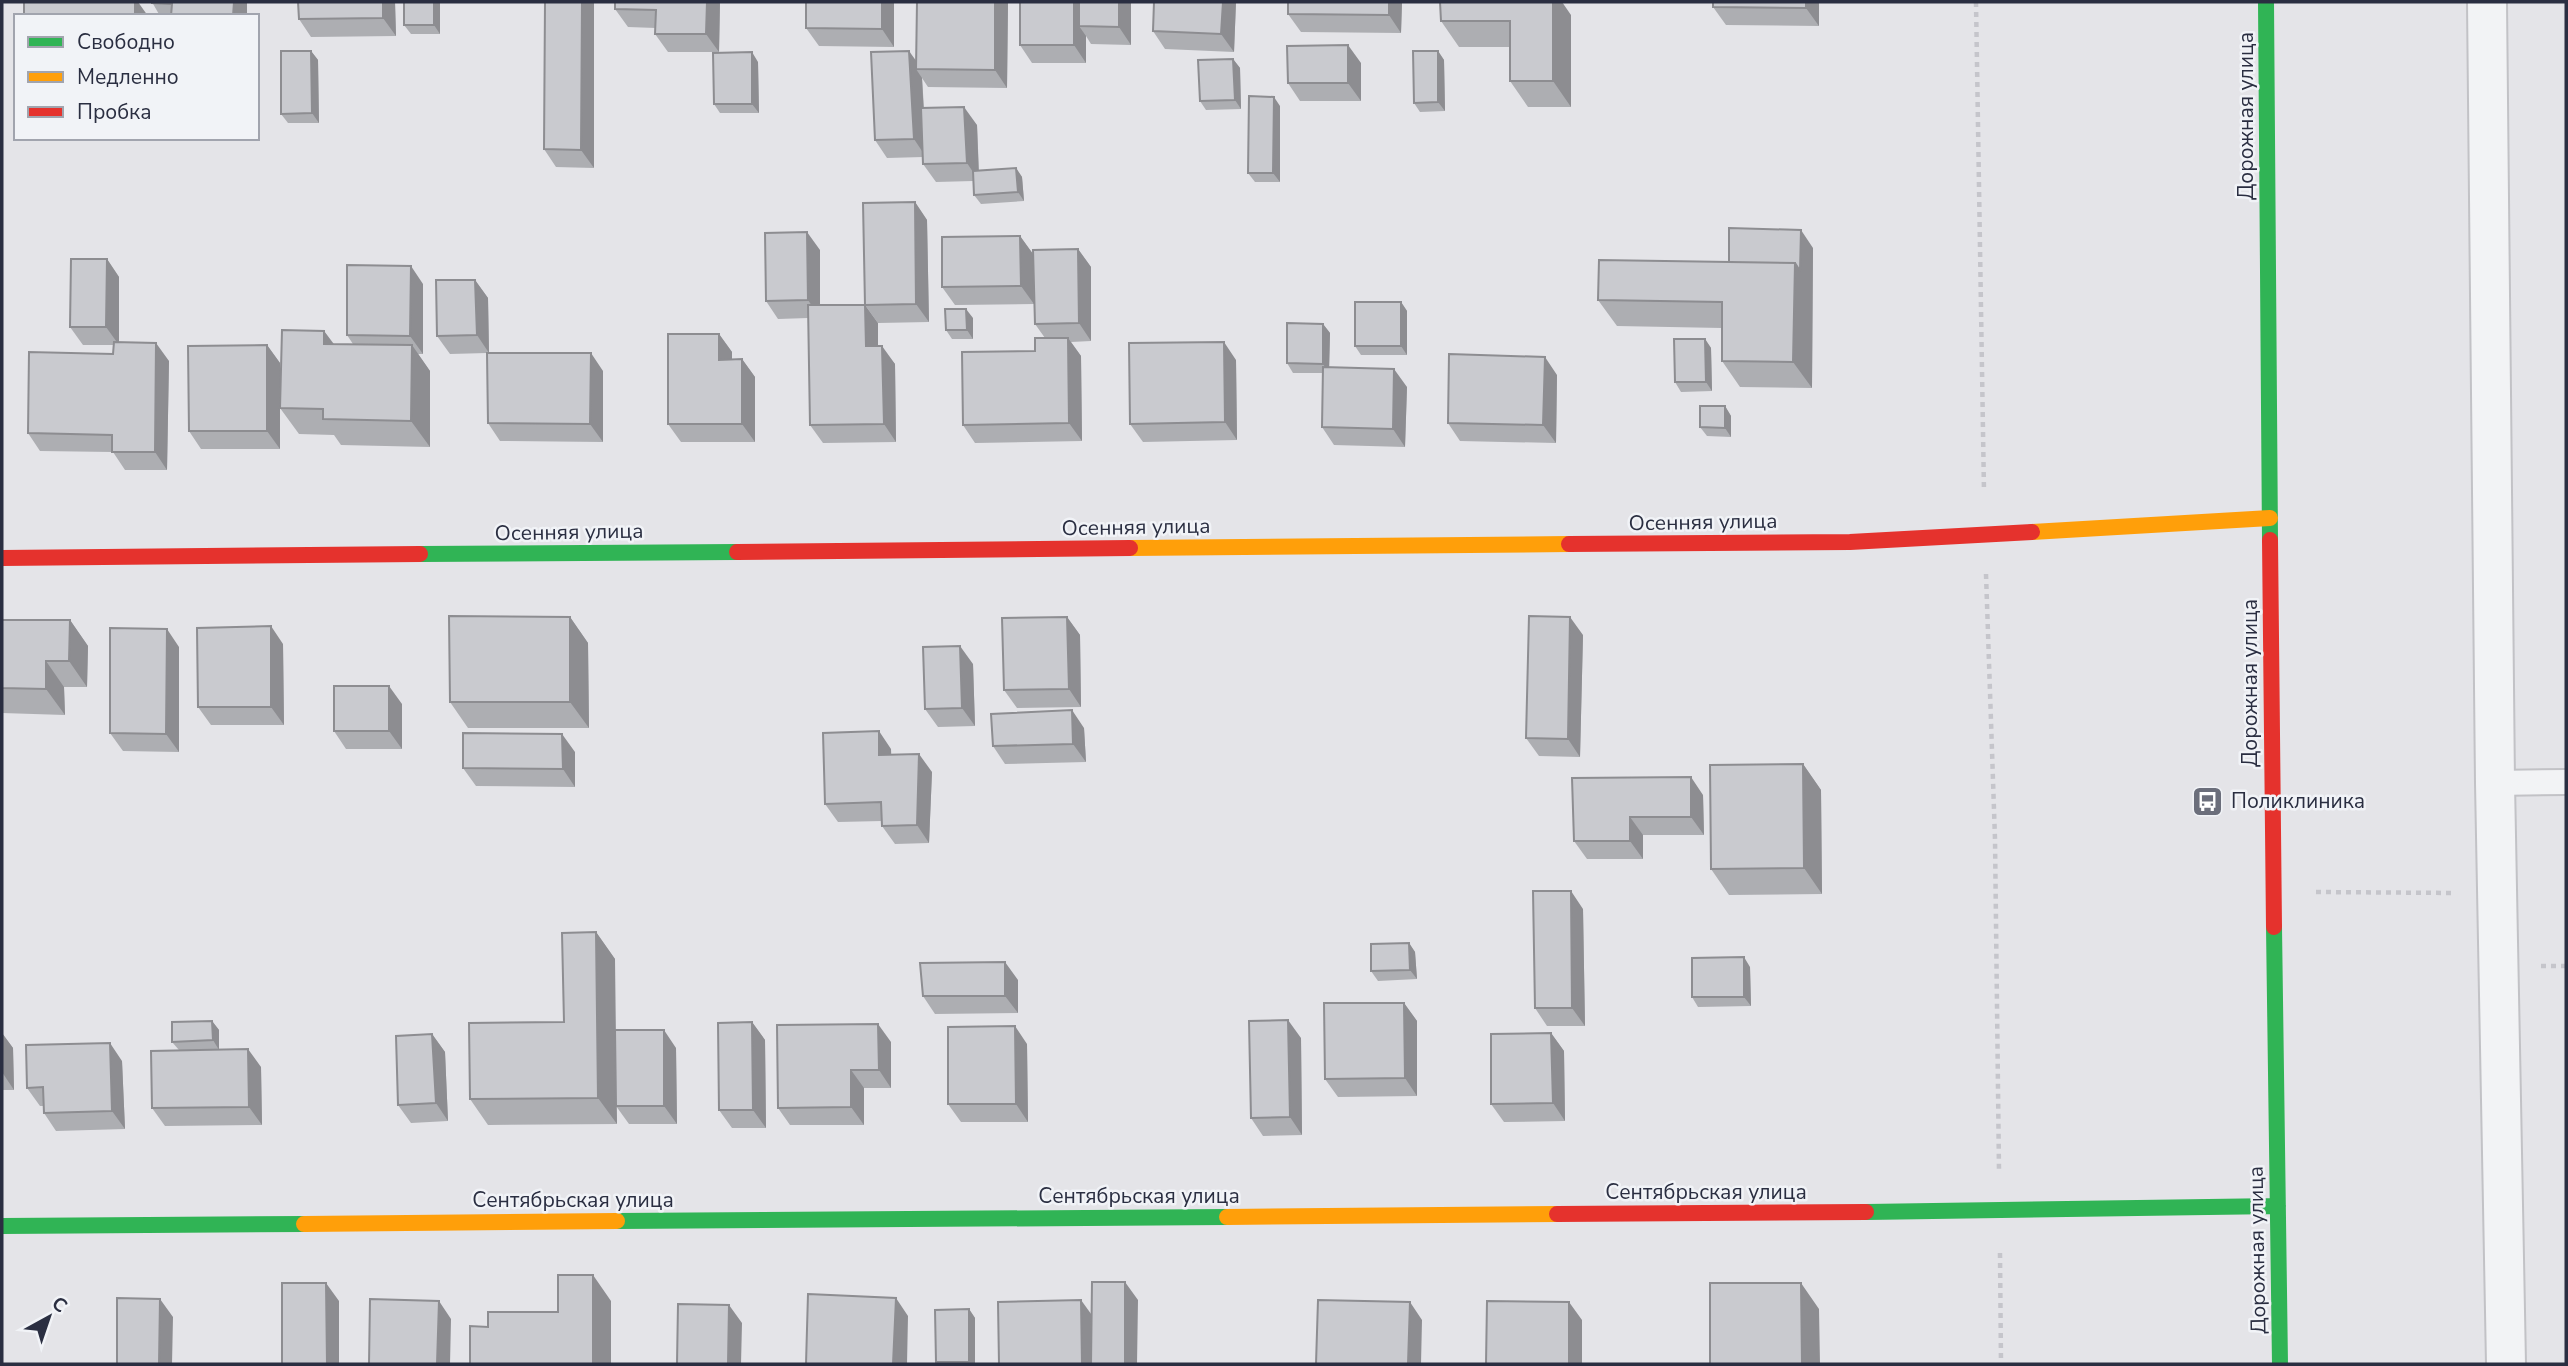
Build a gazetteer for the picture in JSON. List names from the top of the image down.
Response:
{
  "streets": {
    "street": ["Дорожная улица", "Осенняя улица", "Сентябрьская улица"]
  },
  "crossings": [
    ["Дорожная улица", "Осенняя улица"],
    ["Дорожная улица", "Сентябрьская улица"]
  ],
  "places": {
    "bus stop": ["Поликлиника"]
  },
  "legend": ["Свободно", "Медленно", "Пробка"],
  "north": "top right"
}
